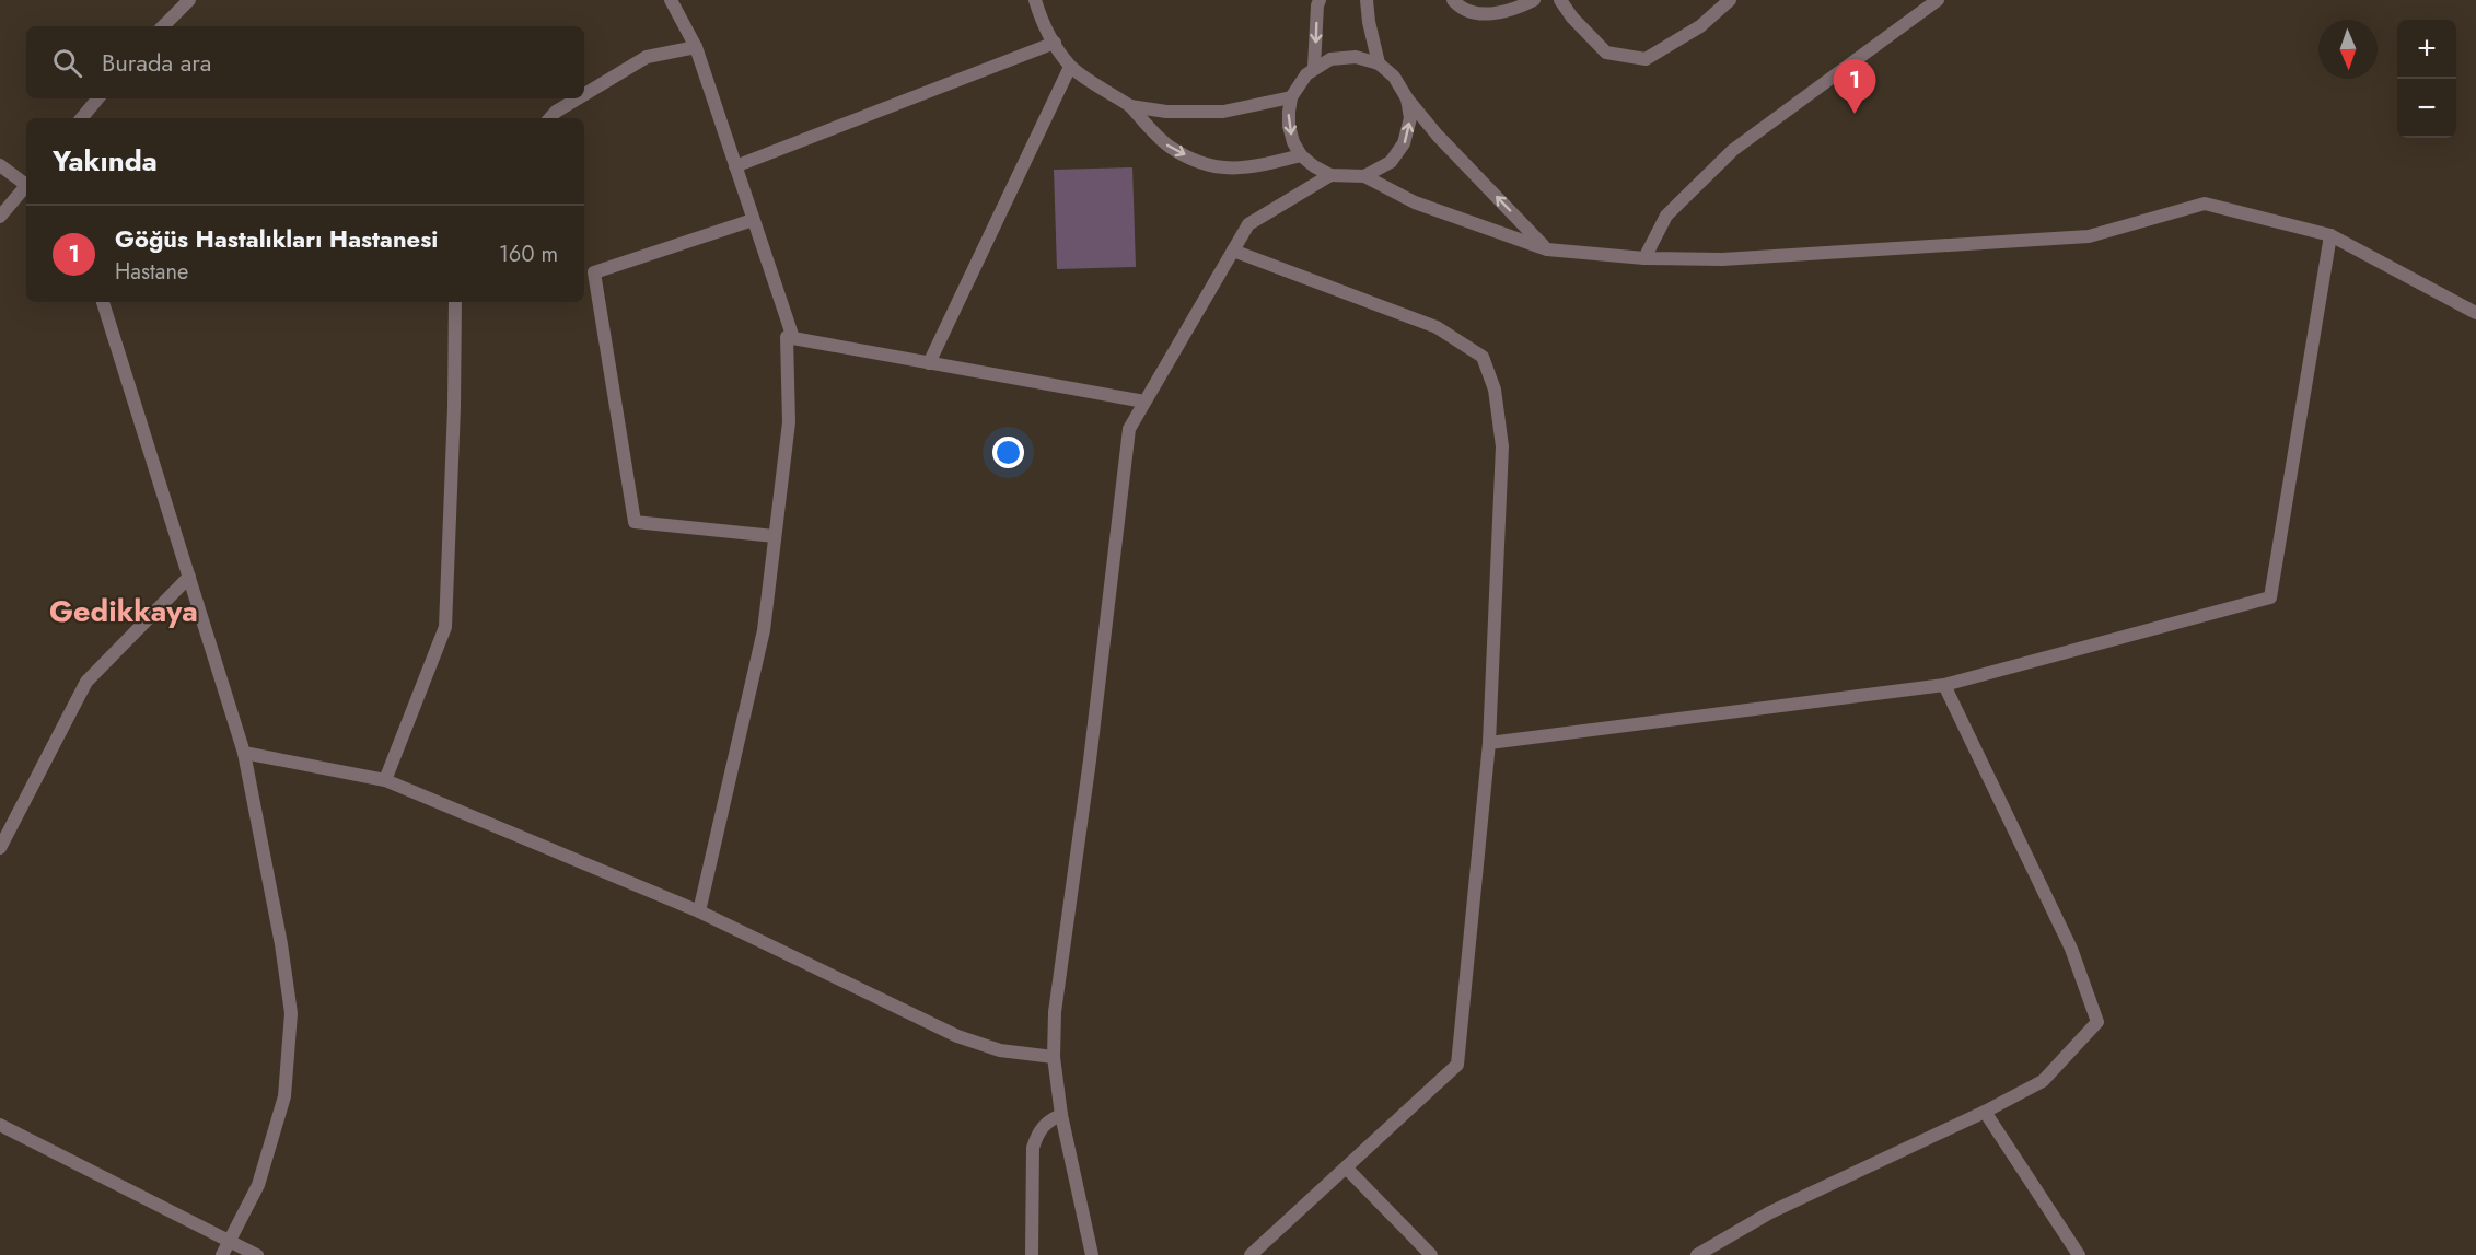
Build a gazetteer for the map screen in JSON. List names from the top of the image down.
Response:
{
  "districts": ["Gedikkaya"],
  "north": "bottom",
  "page": {
    "map_buttons": ["+", "−"],
    "search": "Burada ara",
    "pins": "1",
    "heading": "Yakında",
    "list": [
      {
        "mark": "1",
        "name": "Göğüs Hastalıkları Hastanesi",
        "note": "Hastane",
        "value": "160 m"
      }
    ]
  }
}
